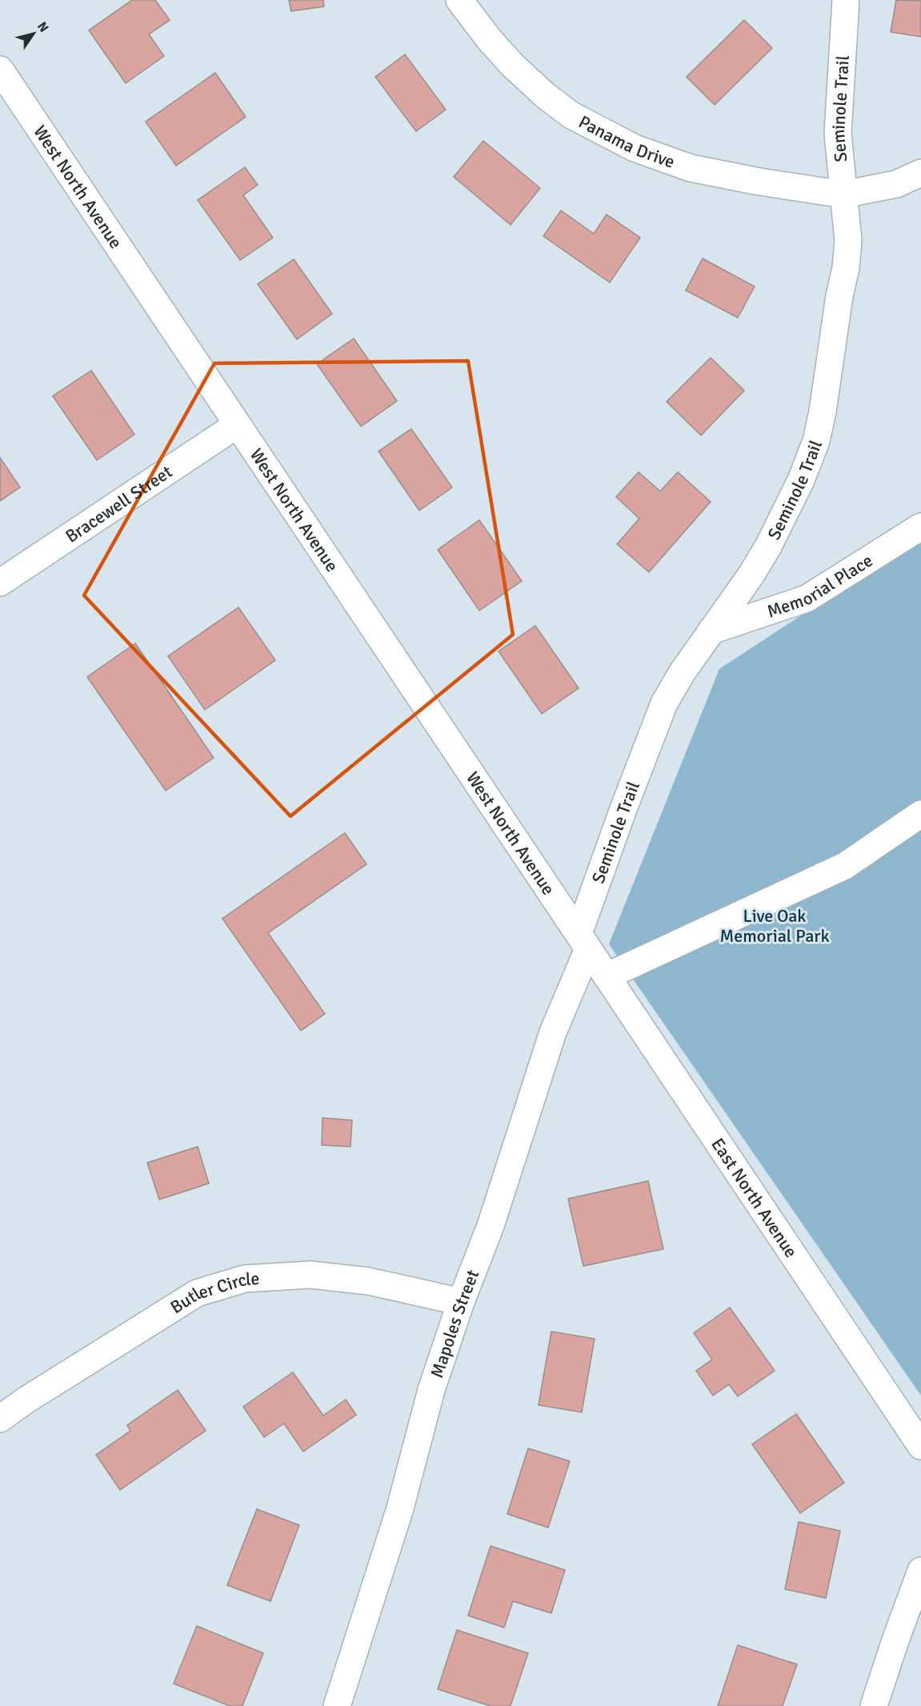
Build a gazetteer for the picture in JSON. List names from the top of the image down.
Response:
{
  "streets": {
    "street": [
      "Seminole Trail",
      "Panama Drive",
      "West North Avenue",
      "Bracewell Street",
      "Memorial Place",
      "East North Avenue",
      "Butler Circle",
      "Mapoles Street"
    ]
  },
  "crossings": [
    ["Seminole Trail", "Panama Drive"],
    ["Seminole Trail", "West North Avenue"],
    ["Seminole Trail", "Memorial Place"],
    ["Seminole Trail", "East North Avenue"],
    ["Seminole Trail", "Mapoles Street"],
    ["West North Avenue", "Bracewell Street"],
    ["West North Avenue", "East North Avenue"],
    ["West North Avenue", "Mapoles Street"],
    ["East North Avenue", "Mapoles Street"],
    ["Butler Circle", "Mapoles Street"]
  ],
  "parks": ["Live Oak Memorial Park"],
  "north": "top right"
}
